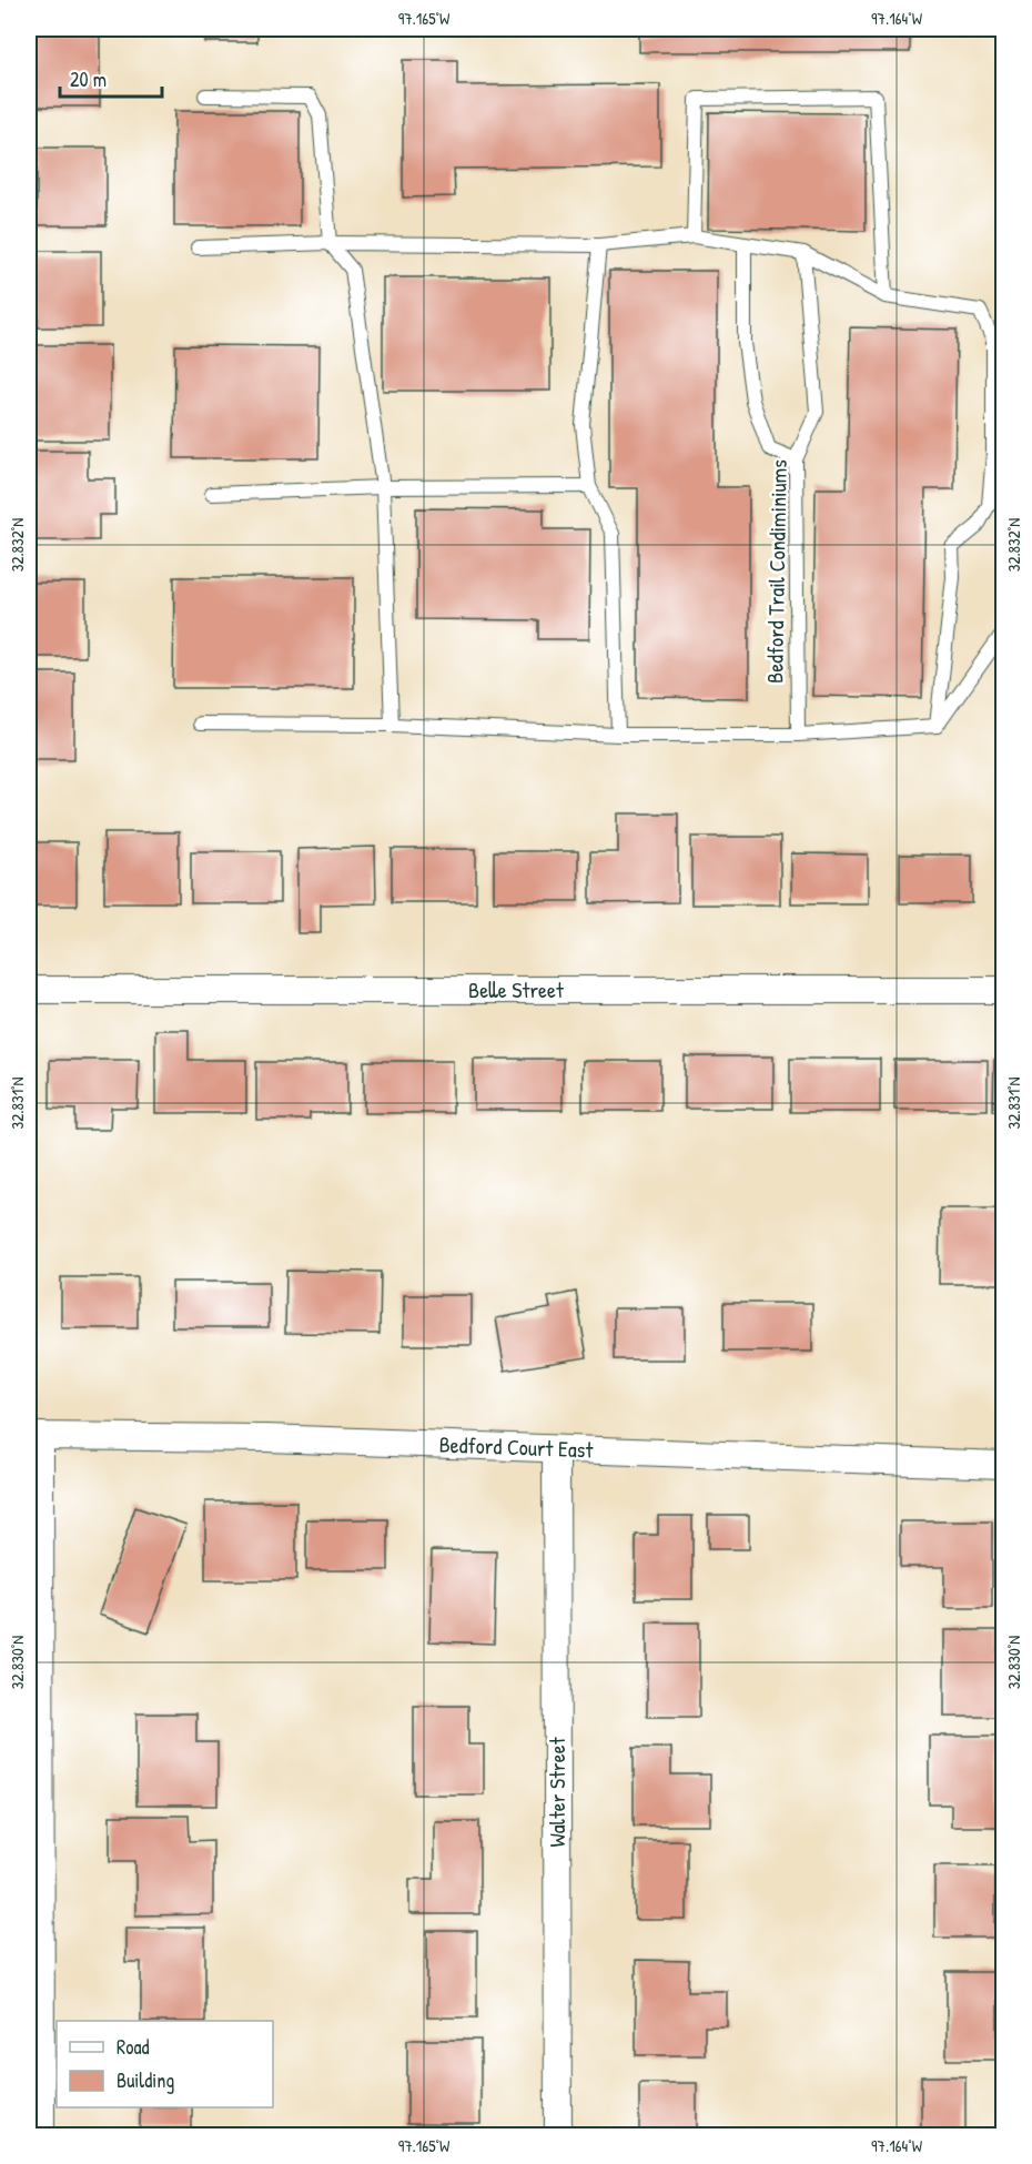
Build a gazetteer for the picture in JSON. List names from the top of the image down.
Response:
{
  "streets": {
    "street": ["Belle Street", "Bedford Court East", "Walter Street"],
    "lane": ["Bedford Trail Condiminiums"]
  },
  "crossings": [
    ["Bedford Court East", "Walter Street"]
  ],
  "legend": ["Road", "Building"],
  "scale_bar": "20 m",
  "coordinates": [
    "97.165°W",
    "97.164°W",
    "32.832°N",
    "32.831°N",
    "32.830°N"
  ]
}
